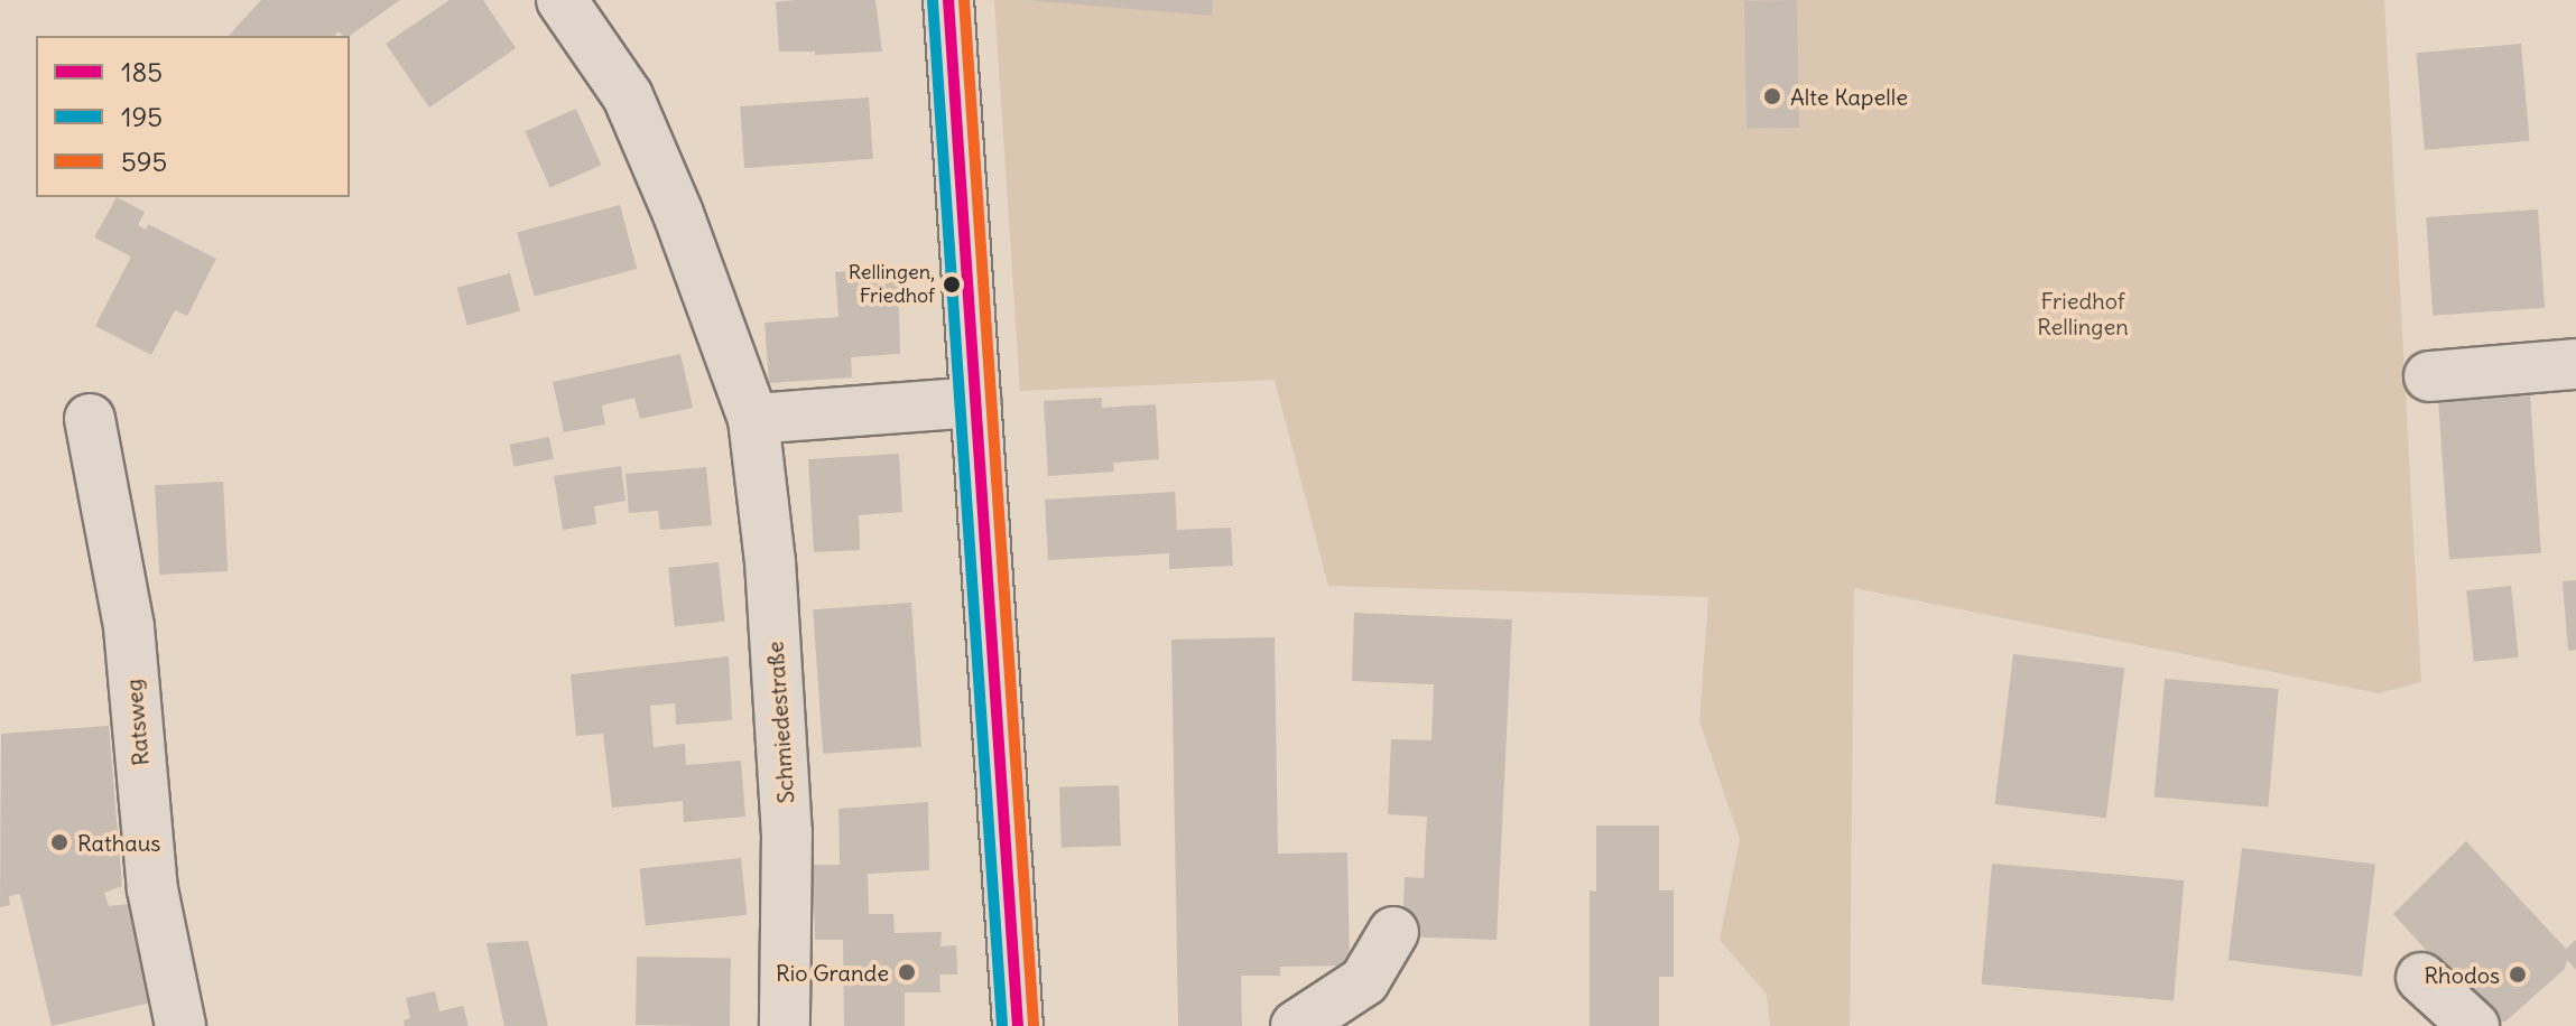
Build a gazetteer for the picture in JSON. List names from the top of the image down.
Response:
{
  "streets": {
    "street": ["Ratsweg", "Schmiedestraße"]
  },
  "parks": ["Friedhof Rellingen"],
  "places": [
    "Alte Kapelle",
    "Rellingen, Friedhof",
    "Rathaus",
    "Rio Grande",
    "Rhodos"
  ],
  "lines": ["transit line 185", "transit line 595", "transit line 195"],
  "legend": ["185", "195", "595"]
}
